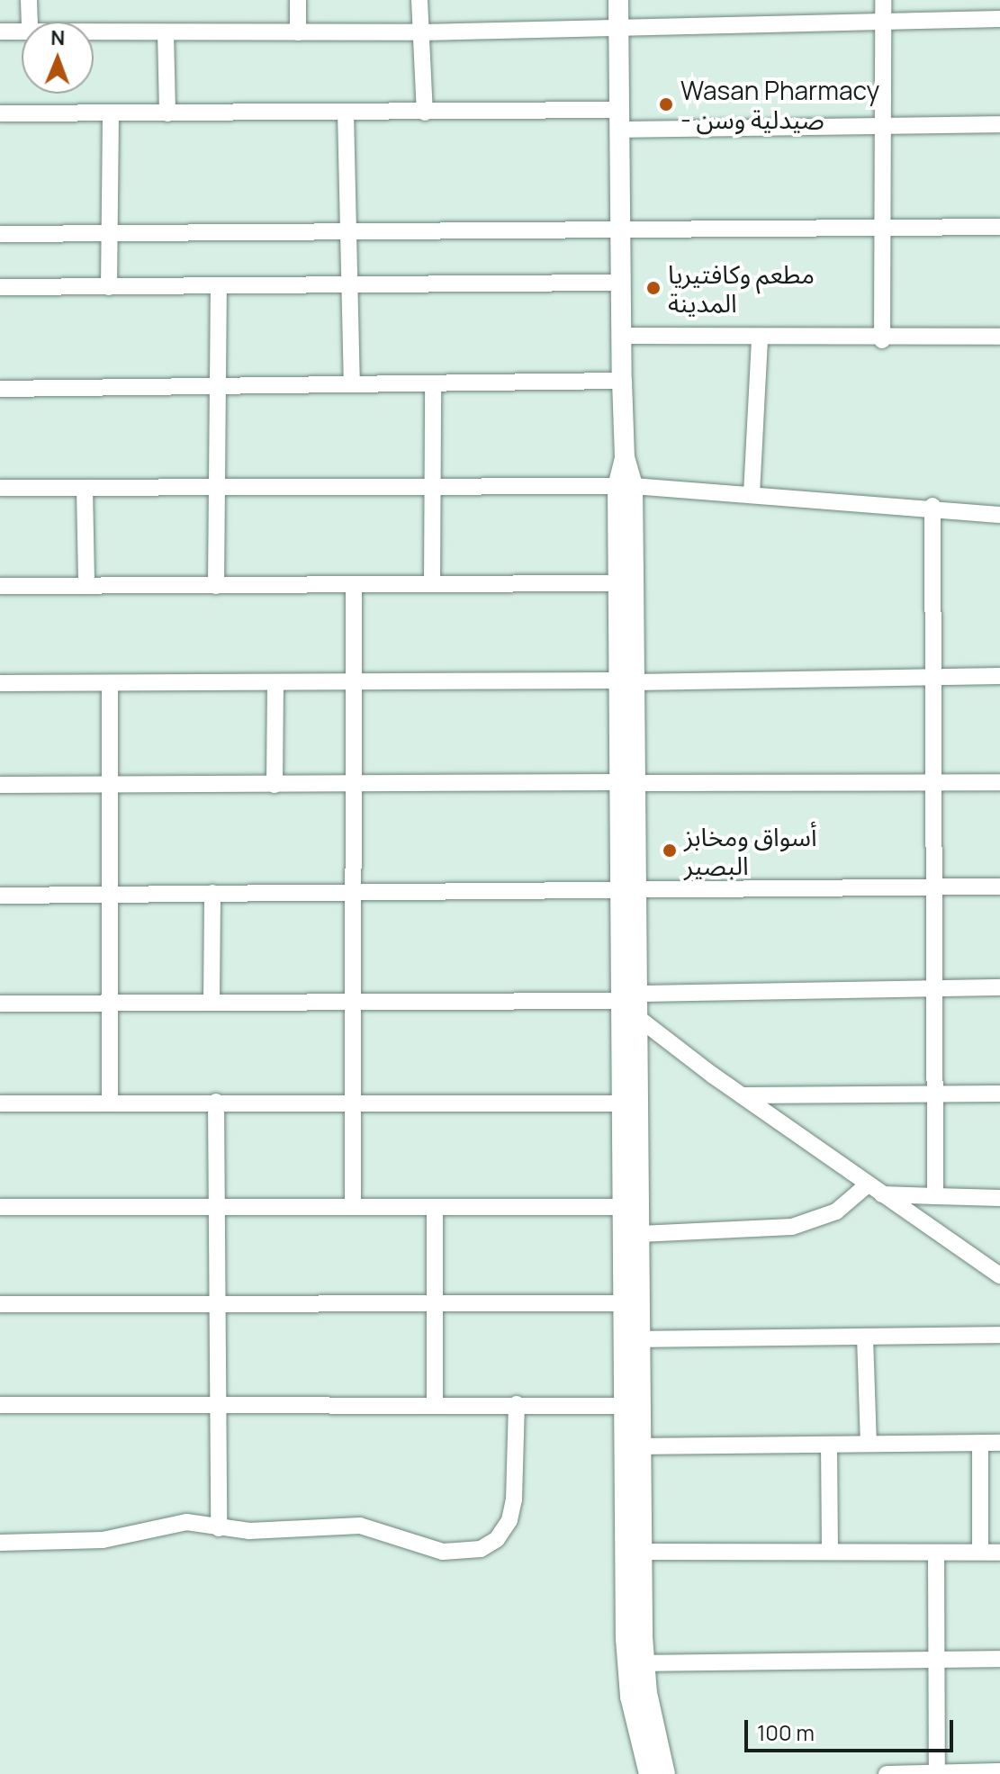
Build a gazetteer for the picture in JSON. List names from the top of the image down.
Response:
{
  "places": ["Wasan Pharmacy - صيدلية وسن", "مطعم وكافتيريا المدينة", "أسواق ومخابز البصير"],
  "scale_bar": "100 m",
  "north": "top"
}
